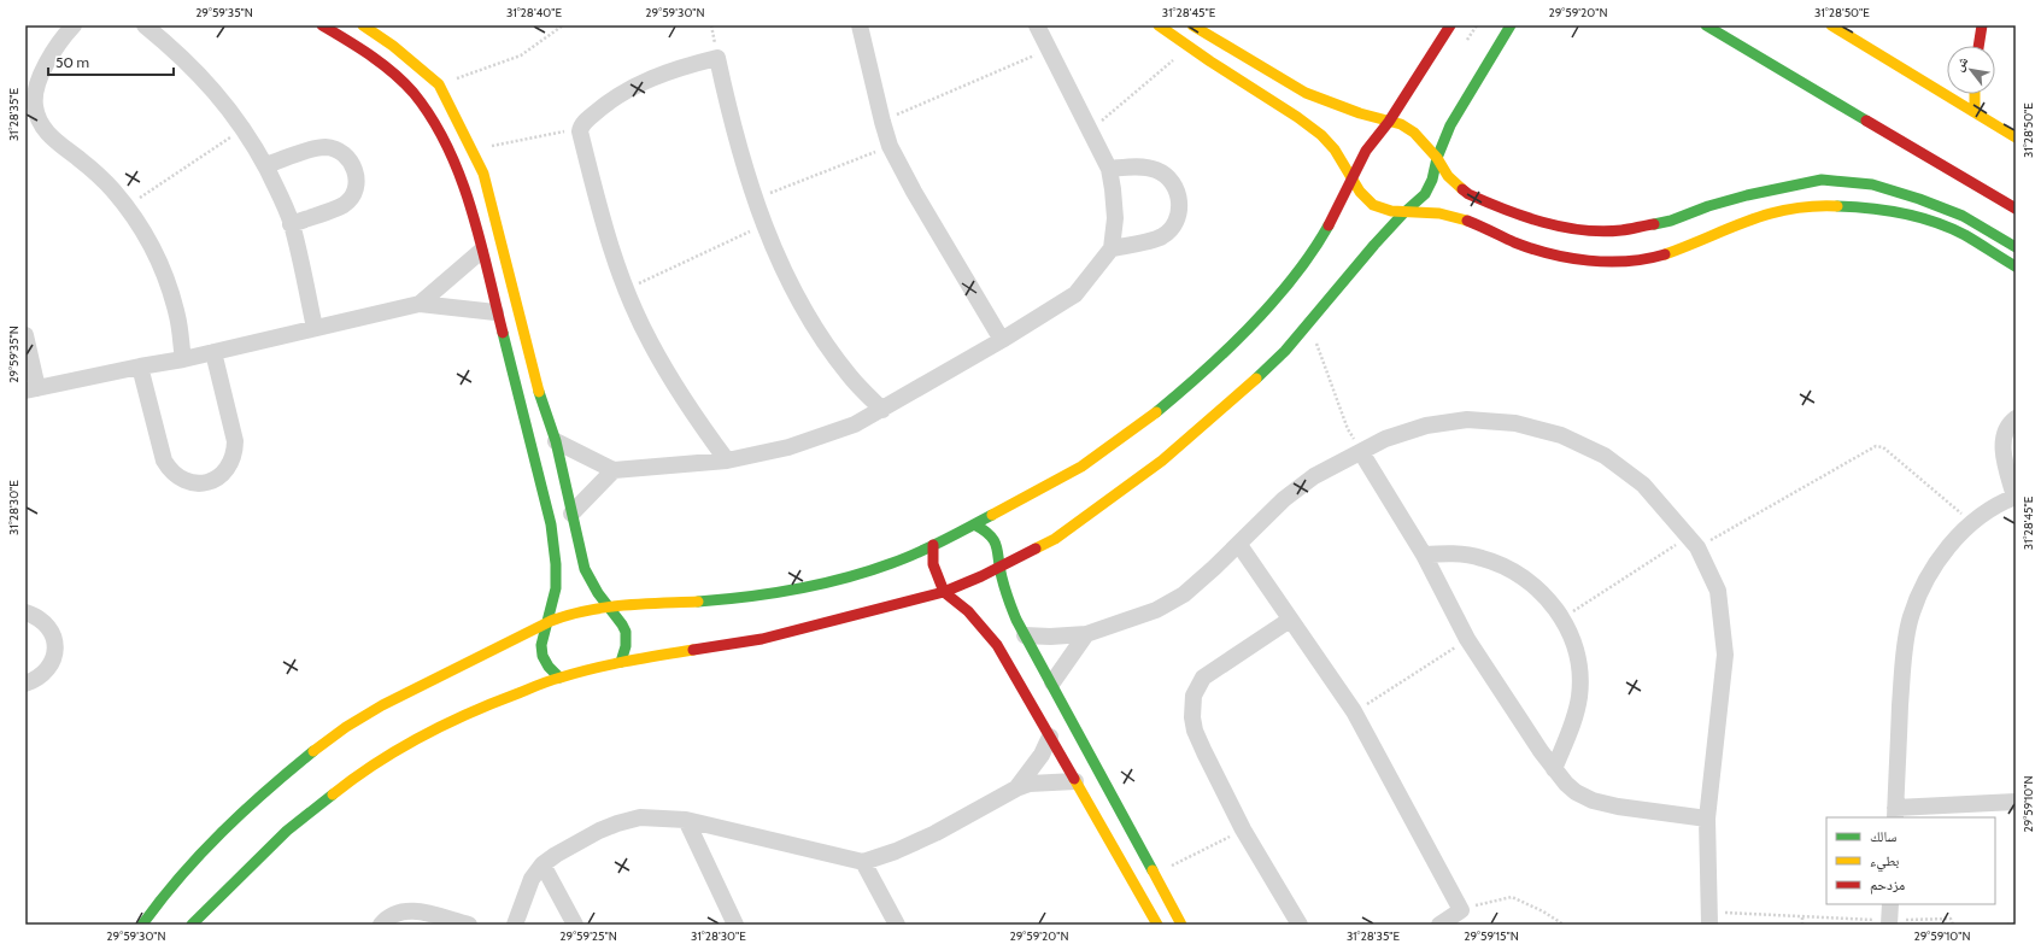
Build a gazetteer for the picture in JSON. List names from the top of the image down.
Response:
{
  "legend": ["سالك", "بطيء", "مزدحم"],
  "scale_bar": "50 m",
  "north": "top left",
  "coordinates": [
    "29°59'35\"N",
    "31°28'40\"E",
    "29°59'30\"N",
    "31°28'45\"E",
    "29°59'20\"N",
    "31°28'50\"E",
    "31°28'35\"E",
    "31°28'30\"E",
    "29°59'10\"N",
    "29°59'25\"N",
    "29°59'15\"N"
  ]
}
